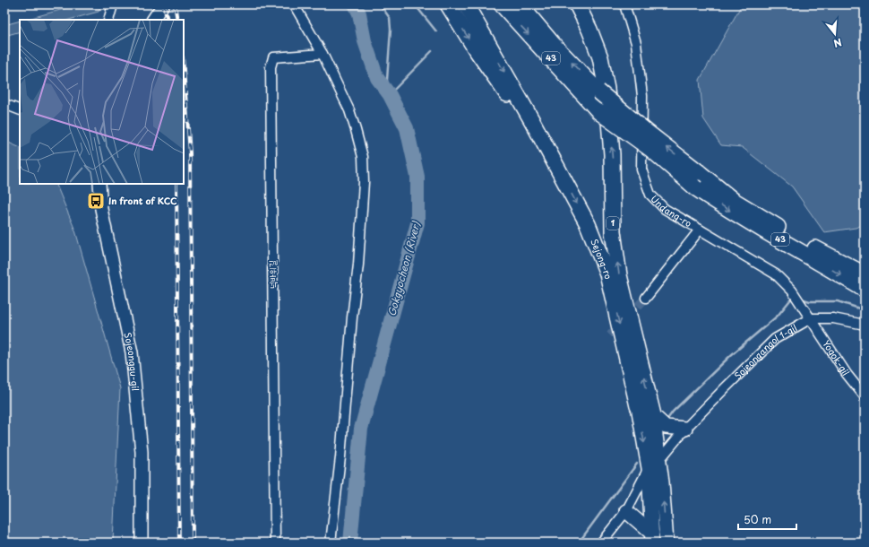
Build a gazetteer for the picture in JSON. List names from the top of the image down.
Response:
{
  "streets": {
    "highway": ["43", "1", "Sejong-ro"],
    "street": [
      "Undang-ro",
      "넉바위길",
      "Sojeongangol 1-gil",
      "Yogok-gil",
      "Sojeonggu-gil"
    ]
  },
  "crossings": [
    ["Undang-ro", "Sojeongangol 1-gil"],
    ["Undang-ro", "Yogok-gil"],
    ["Sejong-ro", "Sojeongangol 1-gil"],
    ["Sojeongangol 1-gil", "Yogok-gil"]
  ],
  "water": ["Gokgyocheon (River)"],
  "places": {
    "bus stop": ["In front of KCC"]
  },
  "scale_bar": "50 m",
  "north": "bottom"
}
